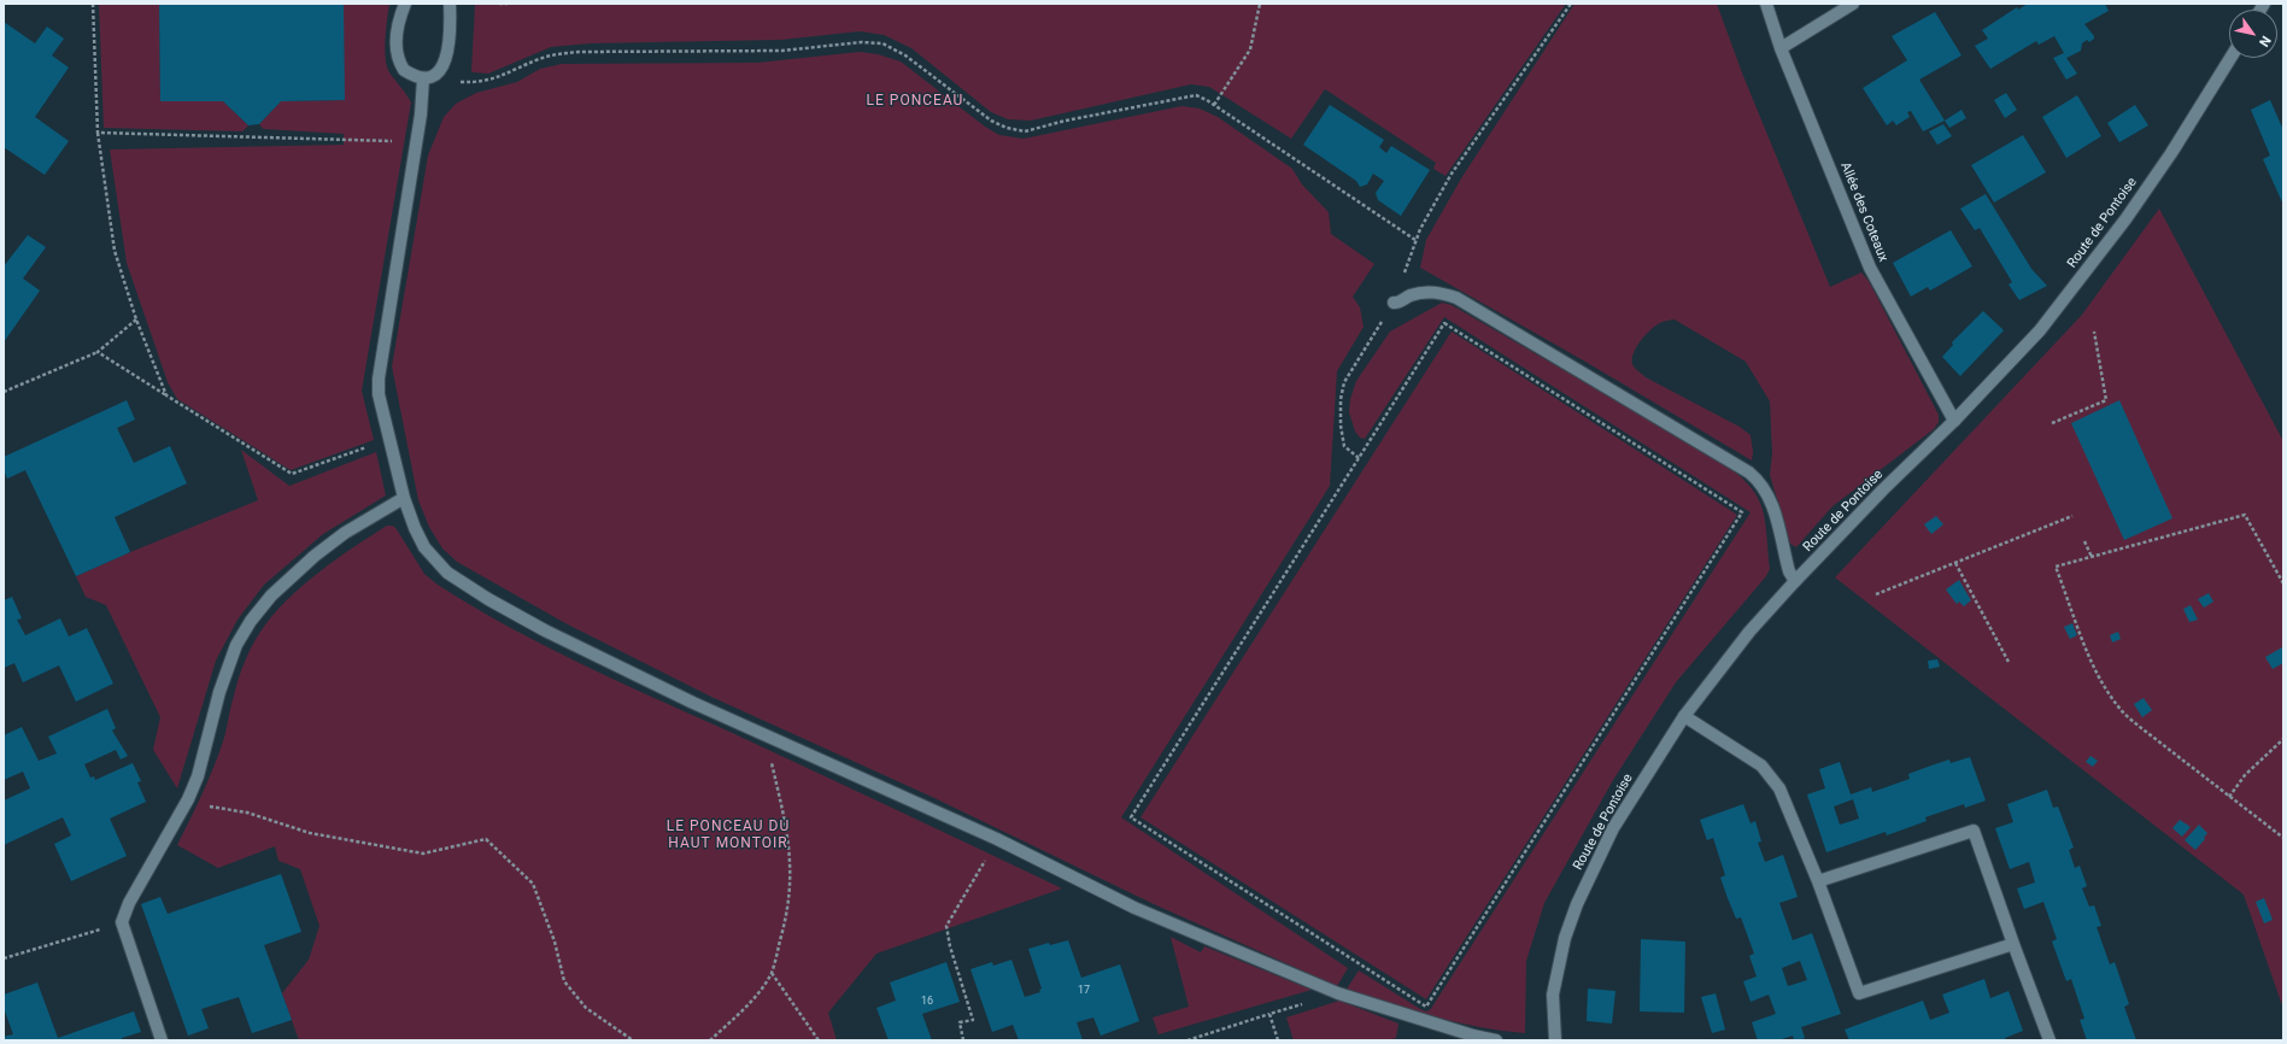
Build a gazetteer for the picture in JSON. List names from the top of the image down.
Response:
{
  "streets": {
    "street": ["Allée des Coteaux", "Route de Pontoise"]
  },
  "crossings": [
    ["Allée des Coteaux", "Route de Pontoise"]
  ],
  "districts": ["LE PONCEAU", "LE PONCEAU DU HAUT MONTOIR"],
  "house_numbers": ["17", "16"],
  "north": "bottom right"
}
